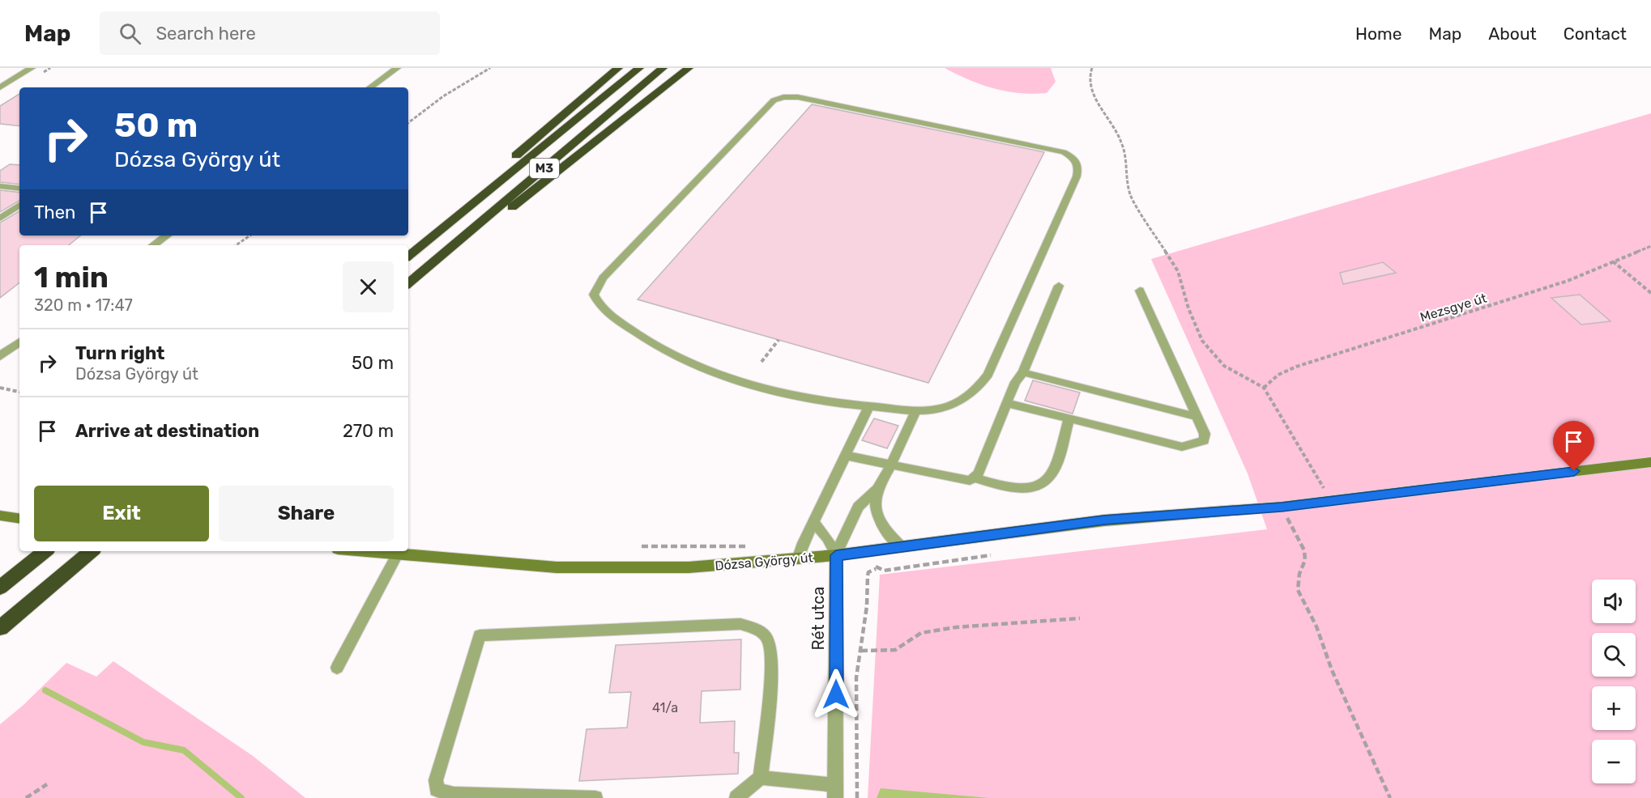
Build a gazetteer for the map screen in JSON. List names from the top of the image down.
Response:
{
  "streets": {
    "highway": ["M3"],
    "main road": ["Dózsa György út"],
    "street": ["Rét utca"],
    "path": ["Mezsgye út"]
  },
  "crossings": [
    ["Dózsa György út", "Rét utca"]
  ],
  "house_numbers": ["41/a"],
  "page": {
    "header": "Map",
    "search": "Search here",
    "nav": [
      "Home",
      "Map",
      "About",
      "Contact"
    ],
    "turn": ["50 m", "Dózsa György út"],
    "then": "Then",
    "heading": ["1 min", "320 m · 17:47"],
    "list": [
      {
        "name": "Turn right",
        "note": "Dózsa György út",
        "value": "50 m"
      },
      {
        "name": "Arrive at destination",
        "value": "270 m"
      }
    ],
    "buttons": ["Exit", "Share"],
    "map_buttons": ["+", "−"]
  }
}
